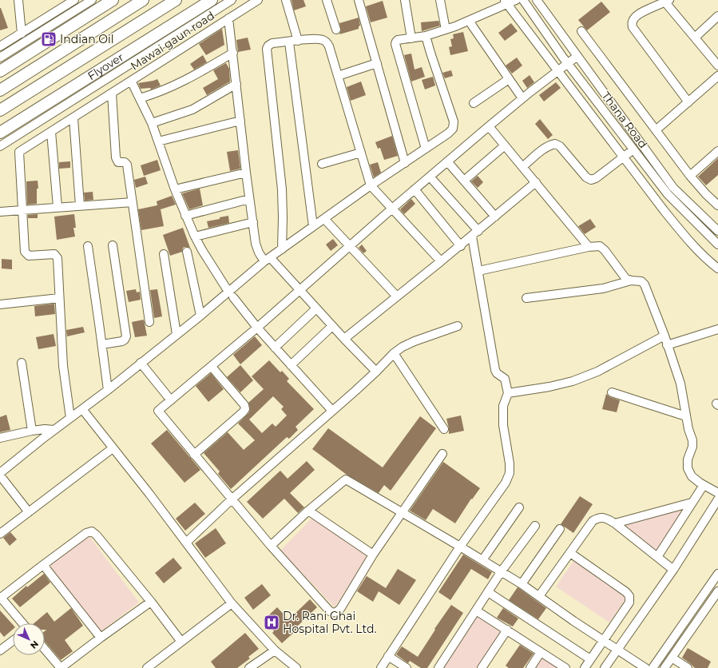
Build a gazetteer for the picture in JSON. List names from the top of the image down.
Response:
{
  "streets": {
    "highway": ["Flyover"],
    "street": ["Mawai gaun road", "Thana Road"]
  },
  "places": {
    "fuel station": ["Indian Oil"],
    "hospital": ["Dr. Rani Ghai Hospital Pvt. Ltd."]
  },
  "north": "bottom right"
}
